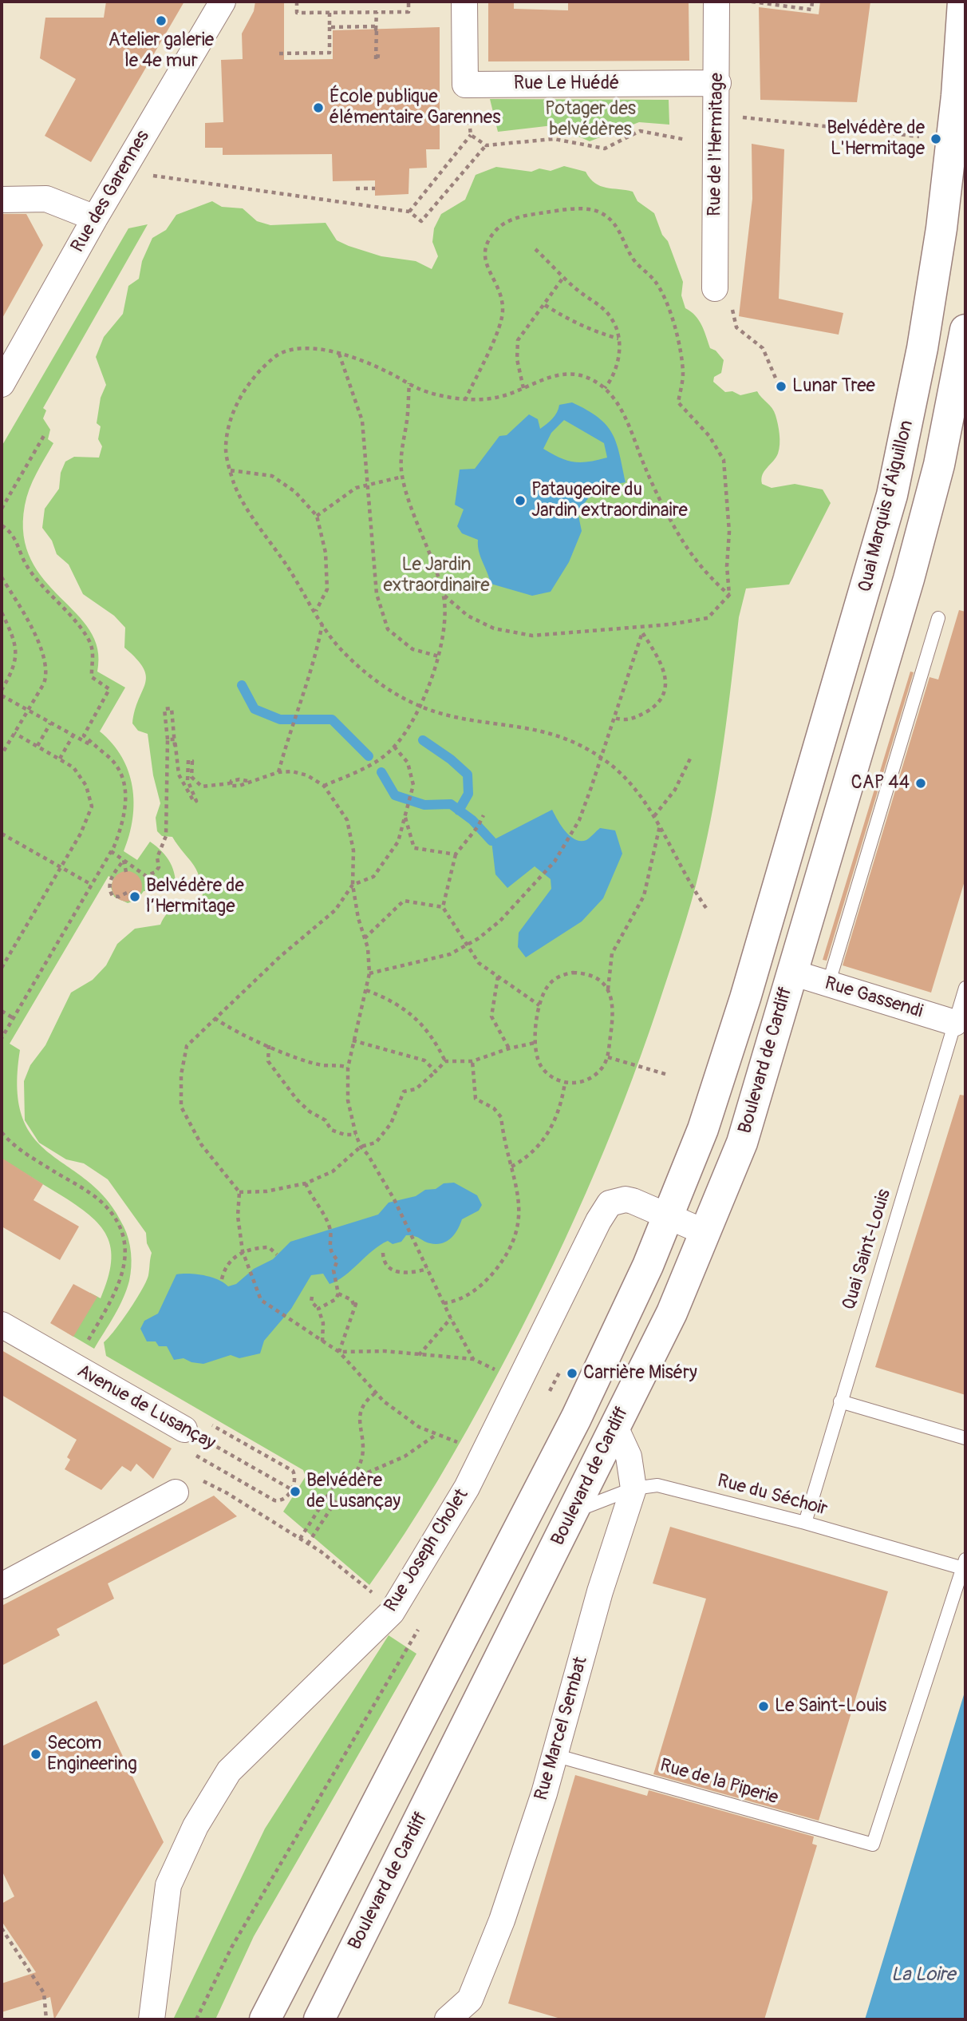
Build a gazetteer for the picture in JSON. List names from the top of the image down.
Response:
{
  "streets": {
    "main road": ["Quai Marquis d'Aiguillon", "Boulevard de Cardiff"],
    "street": [
      "Rue Le Huédé",
      "Rue de l'Hermitage",
      "Rue des Garennes",
      "Rue Gassendi",
      "Avenue de Lusançay",
      "Rue Joseph Cholet",
      "Rue Marcel Sembat"
    ],
    "lane": ["Quai Saint-Louis", "Rue du Séchoir", "Rue de la Piperie"]
  },
  "crossings": [
    ["Rue Le Huédé", "Rue de l'Hermitage"],
    ["Quai Marquis d'Aiguillon", "Boulevard de Cardiff"],
    ["Rue Gassendi", "Boulevard de Cardiff"],
    ["Rue Gassendi", "Quai Saint-Louis"],
    ["Boulevard de Cardiff", "Rue du Séchoir"],
    ["Boulevard de Cardiff", "Rue Joseph Cholet"],
    ["Boulevard de Cardiff", "Rue Marcel Sembat"],
    ["Quai Saint-Louis", "Rue du Séchoir"],
    ["Rue du Séchoir", "Rue Marcel Sembat"],
    ["Rue du Séchoir", "Rue de la Piperie"],
    ["Rue Marcel Sembat", "Rue de la Piperie"]
  ],
  "water": ["La Loire"],
  "parks": ["Potager des belvédères", "Le Jardin extraordinaire"],
  "places": [
    "Atelier galerie le 4e mur",
    "École publique élémentaire Garennes",
    "Belvédère de L'Hermitage",
    "Lunar Tree",
    "Pataugeoire du Jardin extraordinaire",
    "CAP 44",
    "Belvédère de l’Hermitage",
    "Carrière Miséry",
    "Belvédère de Lusançay",
    "Le Saint-Louis",
    "Secom Engineering"
  ]
}
